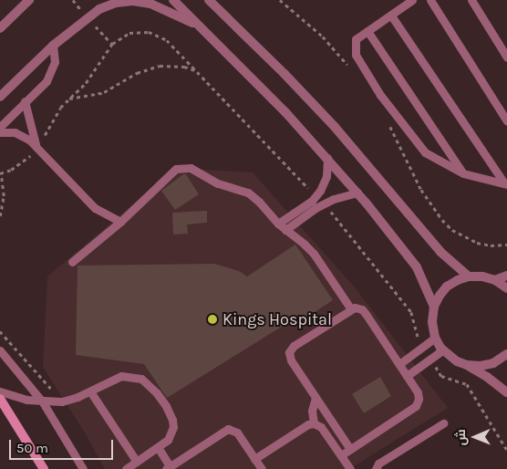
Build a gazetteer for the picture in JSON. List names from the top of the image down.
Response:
{
  "places": ["Kings Hospital"],
  "scale_bar": "50 m",
  "north": "left"
}
